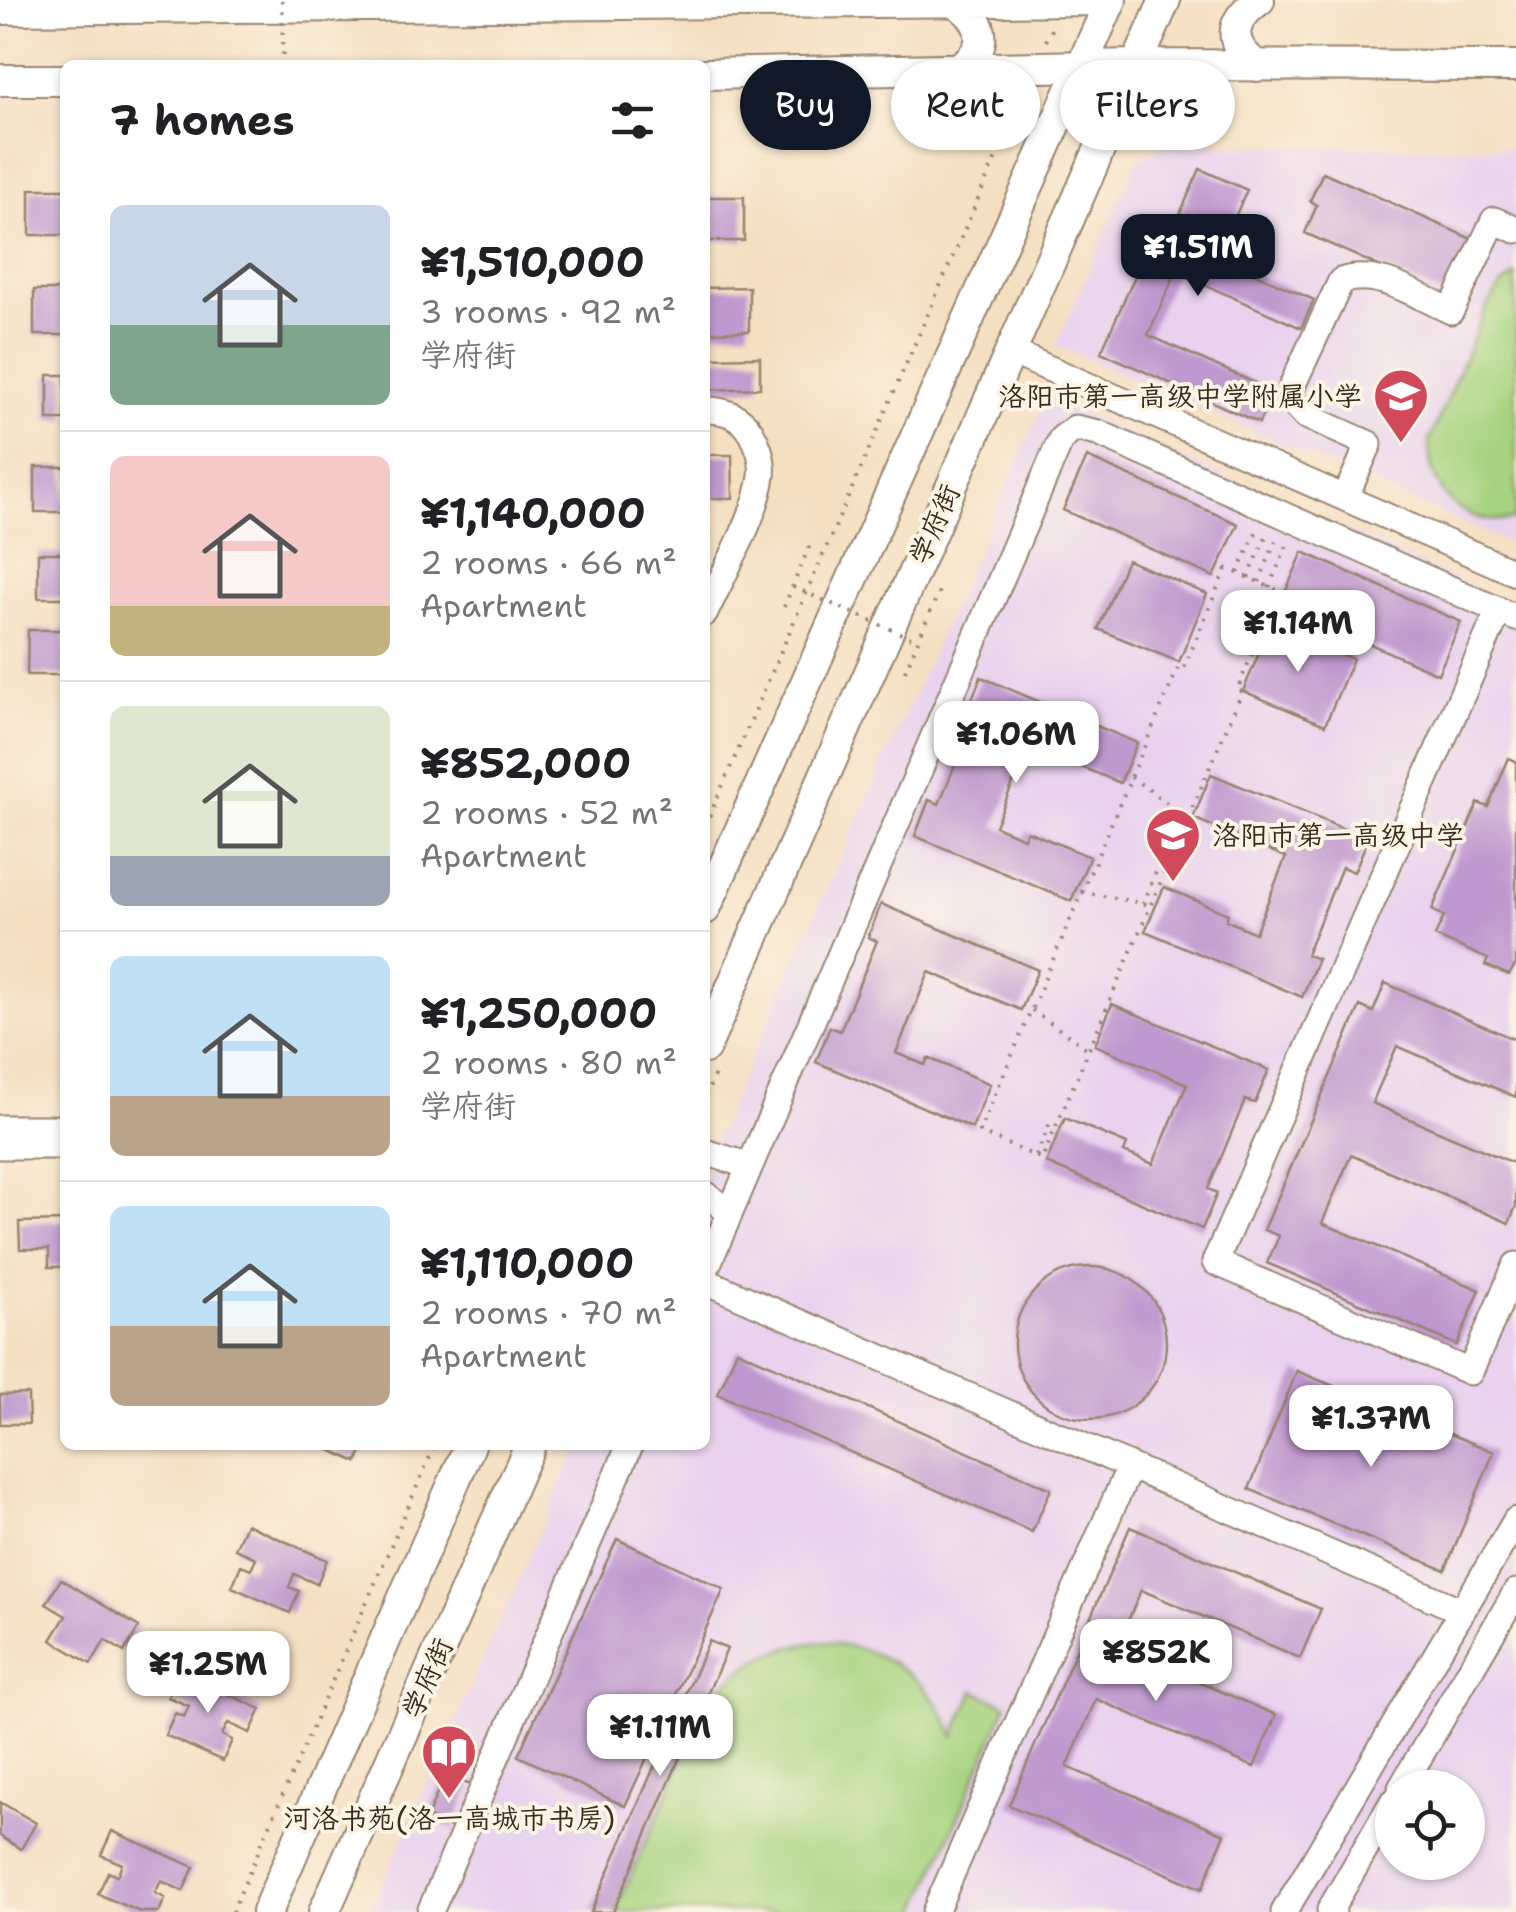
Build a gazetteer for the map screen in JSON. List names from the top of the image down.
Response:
{
  "streets": {
    "main road": ["学府街"]
  },
  "places": {
    "school or university": ["洛阳市第一高级中学附属小学", "洛阳市第一高级中学"],
    "library": ["河洛书苑(洛一高城市书房)"]
  },
  "page": {
    "chip": ["Buy", "Rent", "Filters"],
    "heading": "7 homes",
    "list": [
      {
        "name": "¥1,510,000",
        "note": "3 rooms · 92 m² · 学府街"
      },
      {
        "name": "¥1,140,000",
        "note": "2 rooms · 66 m² · Apartment"
      },
      {
        "name": "¥852,000",
        "note": "2 rooms · 52 m² · Apartment"
      },
      {
        "name": "¥1,250,000",
        "note": "2 rooms · 80 m² · 学府街"
      },
      {
        "name": "¥1,110,000",
        "note": "2 rooms · 70 m² · Apartment"
      }
    ],
    "price": [
      "¥1.51M",
      "¥1.14M",
      "¥1.06M",
      "¥1.37M",
      "¥852K",
      "¥1.25M",
      "¥1.11M"
    ]
  }
}
